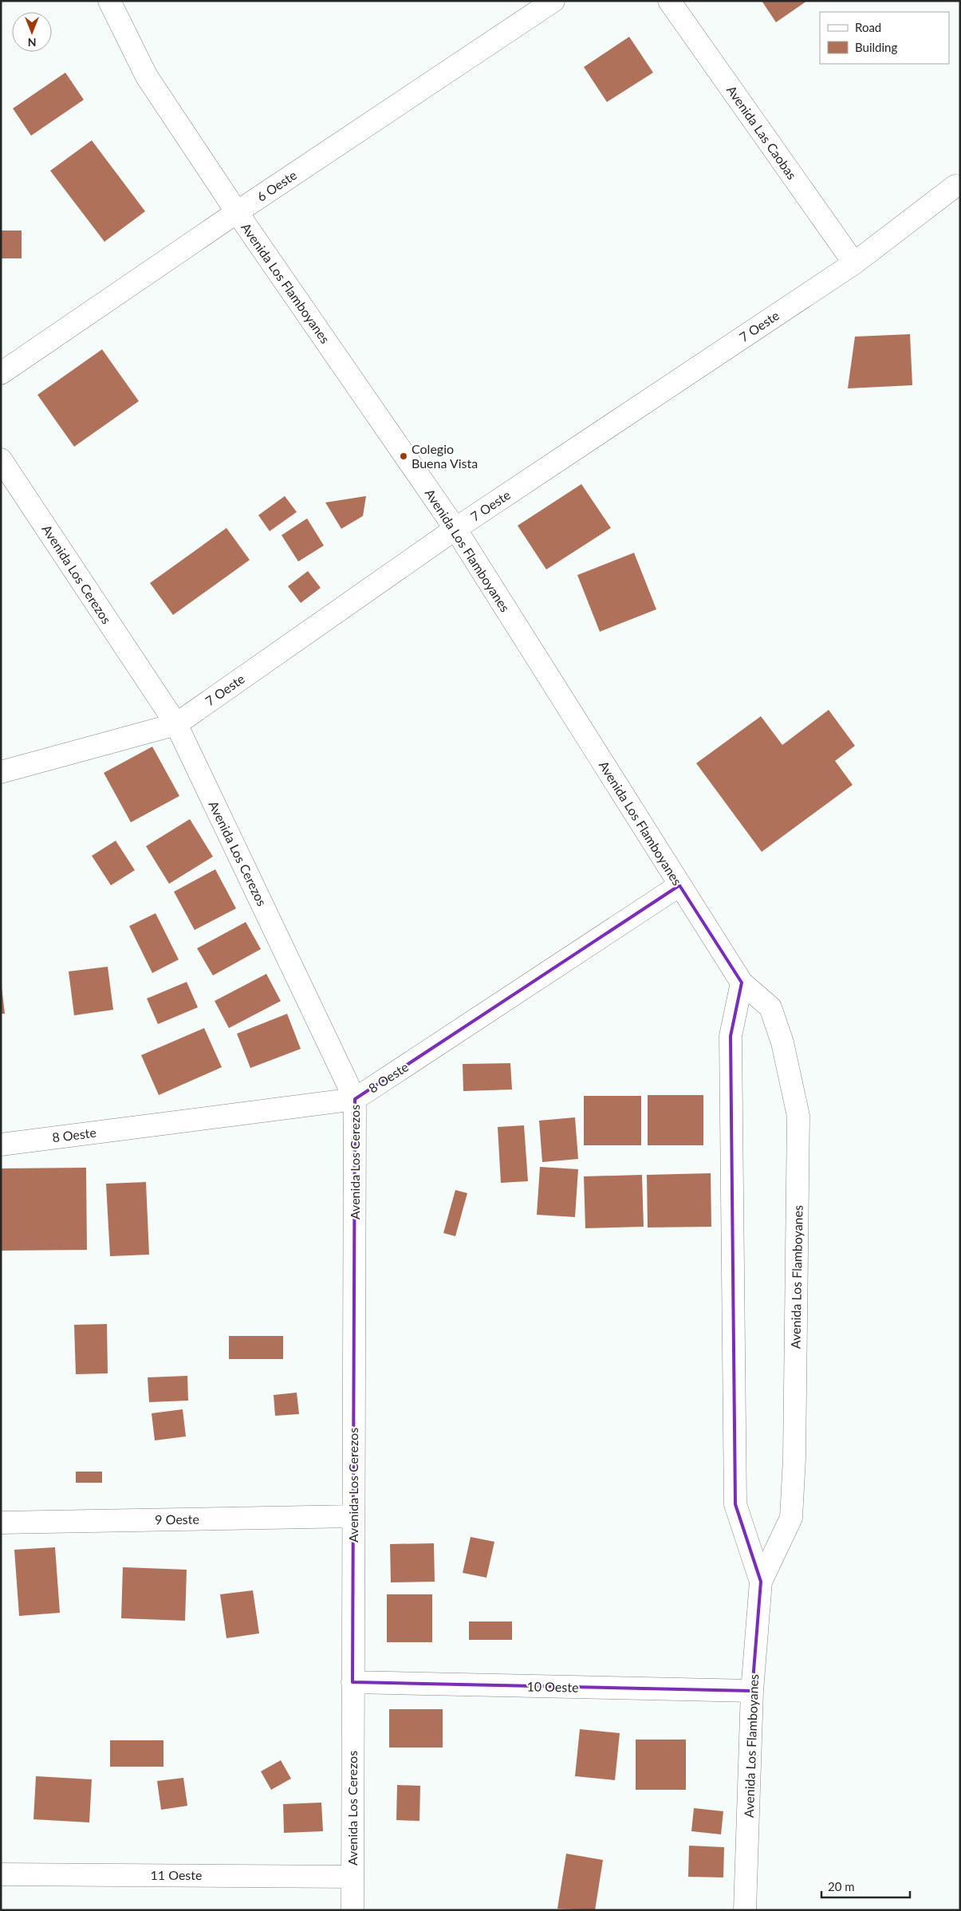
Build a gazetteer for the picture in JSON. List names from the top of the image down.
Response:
{
  "streets": {
    "street": [
      "Avenida Las Caobas",
      "6 Oeste",
      "Avenida Los Flamboyanes",
      "7 Oeste",
      "Avenida Los Cerezos",
      "8 Oeste",
      "9 Oeste",
      "10 Oeste",
      "11 Oeste"
    ]
  },
  "crossings": [
    ["Avenida Las Caobas", "7 Oeste"],
    ["6 Oeste", "Avenida Los Flamboyanes"],
    ["Avenida Los Flamboyanes", "7 Oeste"],
    ["Avenida Los Flamboyanes", "8 Oeste"],
    ["Avenida Los Flamboyanes", "10 Oeste"],
    ["7 Oeste", "Avenida Los Cerezos"],
    ["Avenida Los Cerezos", "8 Oeste"],
    ["Avenida Los Cerezos", "9 Oeste"],
    ["Avenida Los Cerezos", "10 Oeste"],
    ["Avenida Los Cerezos", "11 Oeste"]
  ],
  "places": ["Colegio Buena Vista"],
  "legend": ["Road", "Building"],
  "scale_bar": "20 m",
  "north": "bottom"
}
